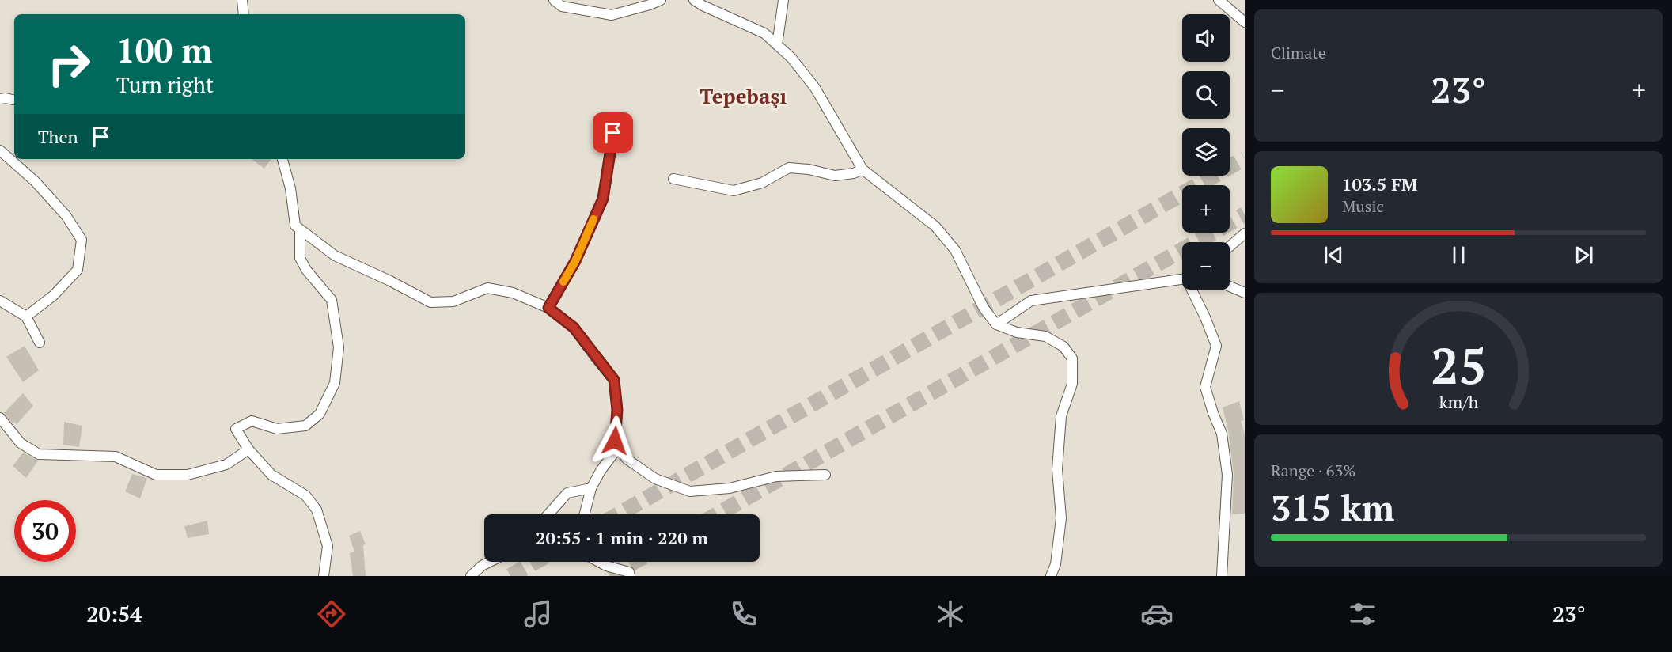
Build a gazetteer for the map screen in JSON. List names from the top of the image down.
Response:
{
  "districts": ["Tepebaşı"],
  "page": {
    "tile": [
      "Climate",
      ["Range · 63%", "315 km"]
    ],
    "map_buttons": ["+", "−"],
    "turn": ["100 m", "Turn right"],
    "heat": ["−", "23°", "+"],
    "then": "Then",
    "song": ["103.5 FM", "Music"],
    "limit": "30",
    "trip": "20:55 · 1 min · 220 m",
    "tabs": ["20:54", "23°"],
    "gauge": ["25", "km/h"]
  }
}
